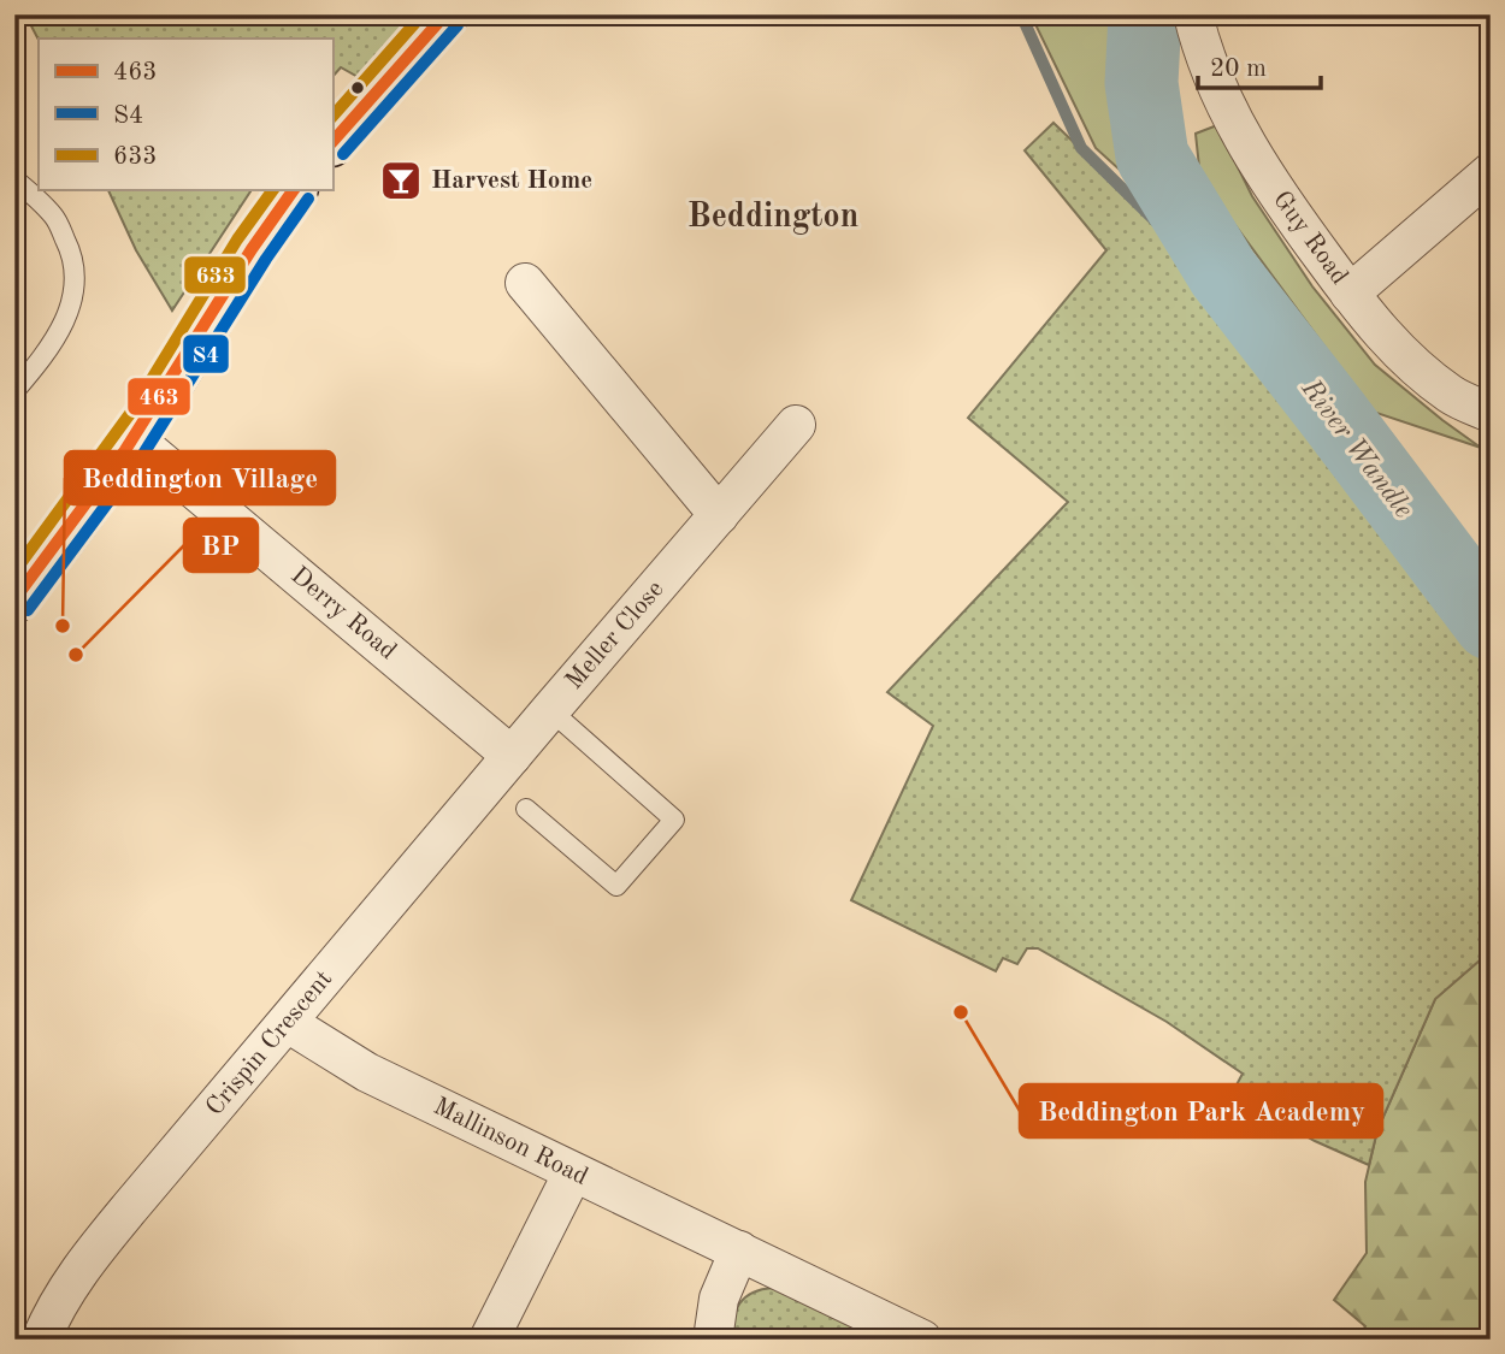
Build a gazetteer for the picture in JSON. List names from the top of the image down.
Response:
{
  "streets": {
    "street": [
      "Guy Road",
      "Derry Road",
      "Meller Close",
      "Crispin Crescent",
      "Mallinson Road"
    ]
  },
  "crossings": [
    ["Derry Road", "Meller Close"],
    ["Derry Road", "Crispin Crescent"],
    ["Meller Close", "Crispin Crescent"],
    ["Crispin Crescent", "Mallinson Road"]
  ],
  "districts": ["Beddington"],
  "water": ["River Wandle"],
  "places": {
    "bar": ["Harvest Home"],
    "other": ["Beddington Village", "BP", "Beddington Park Academy"]
  },
  "lines": ["transit line 463", "transit line 633", "transit line S4"],
  "legend": ["463", "S4", "633"],
  "scale_bar": "20 m"
}
